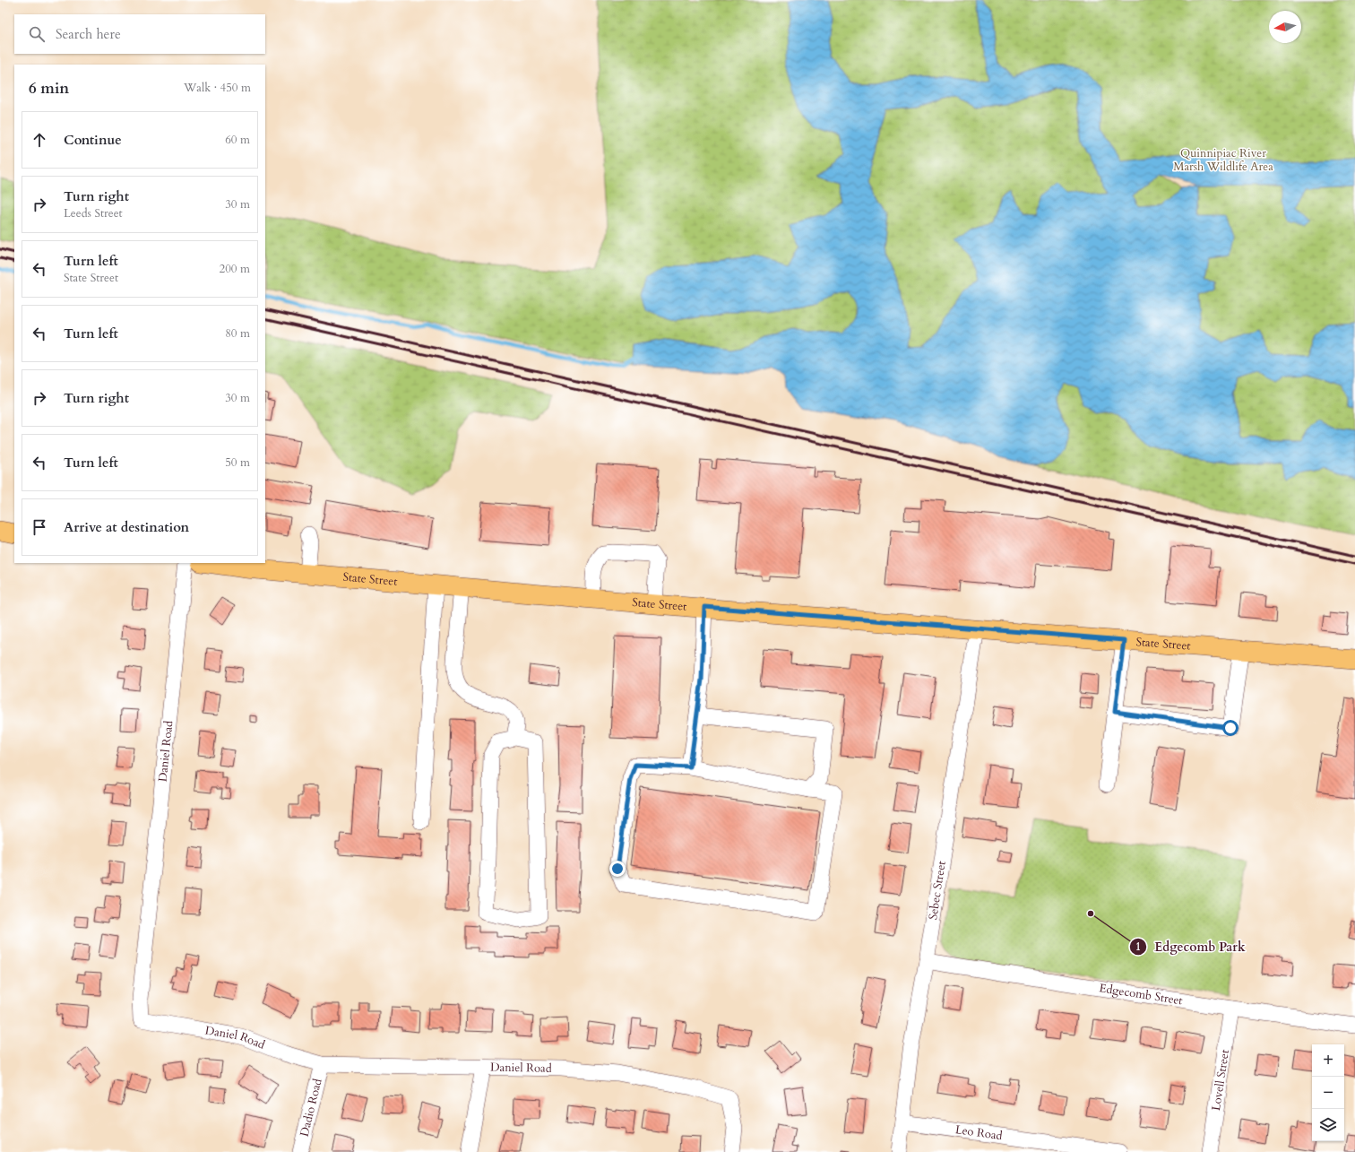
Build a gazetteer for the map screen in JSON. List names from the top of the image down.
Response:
{
  "streets": {
    "main road": ["State Street"],
    "street": [
      "Daniel Road",
      "Sebec Street",
      "Edgecomb Street",
      "Lovell Street",
      "Dadio Road",
      "Leo Road"
    ]
  },
  "crossings": [
    ["State Street", "Sebec Street"],
    ["Daniel Road", "Dadio Road"],
    ["Sebec Street", "Edgecomb Street"],
    ["Sebec Street", "Leo Road"],
    ["Edgecomb Street", "Lovell Street"]
  ],
  "parks": ["Quinnipiac River Marsh Wildlife Area"],
  "places": ["Edgecomb Park"],
  "north": "left",
  "page": {
    "search": "Search here",
    "heading": ["6 min", "Walk · 450 m"],
    "list": [
      ["Continue", "60 m"],
      ["Turn right", "Leeds Street", "30 m"],
      ["Turn left", "State Street", "200 m"],
      ["Turn left", "80 m"],
      ["Turn right", "30 m"],
      ["Turn left", "50 m"],
      "Arrive at destination"
    ],
    "map_buttons": ["+", "−"]
  }
}
